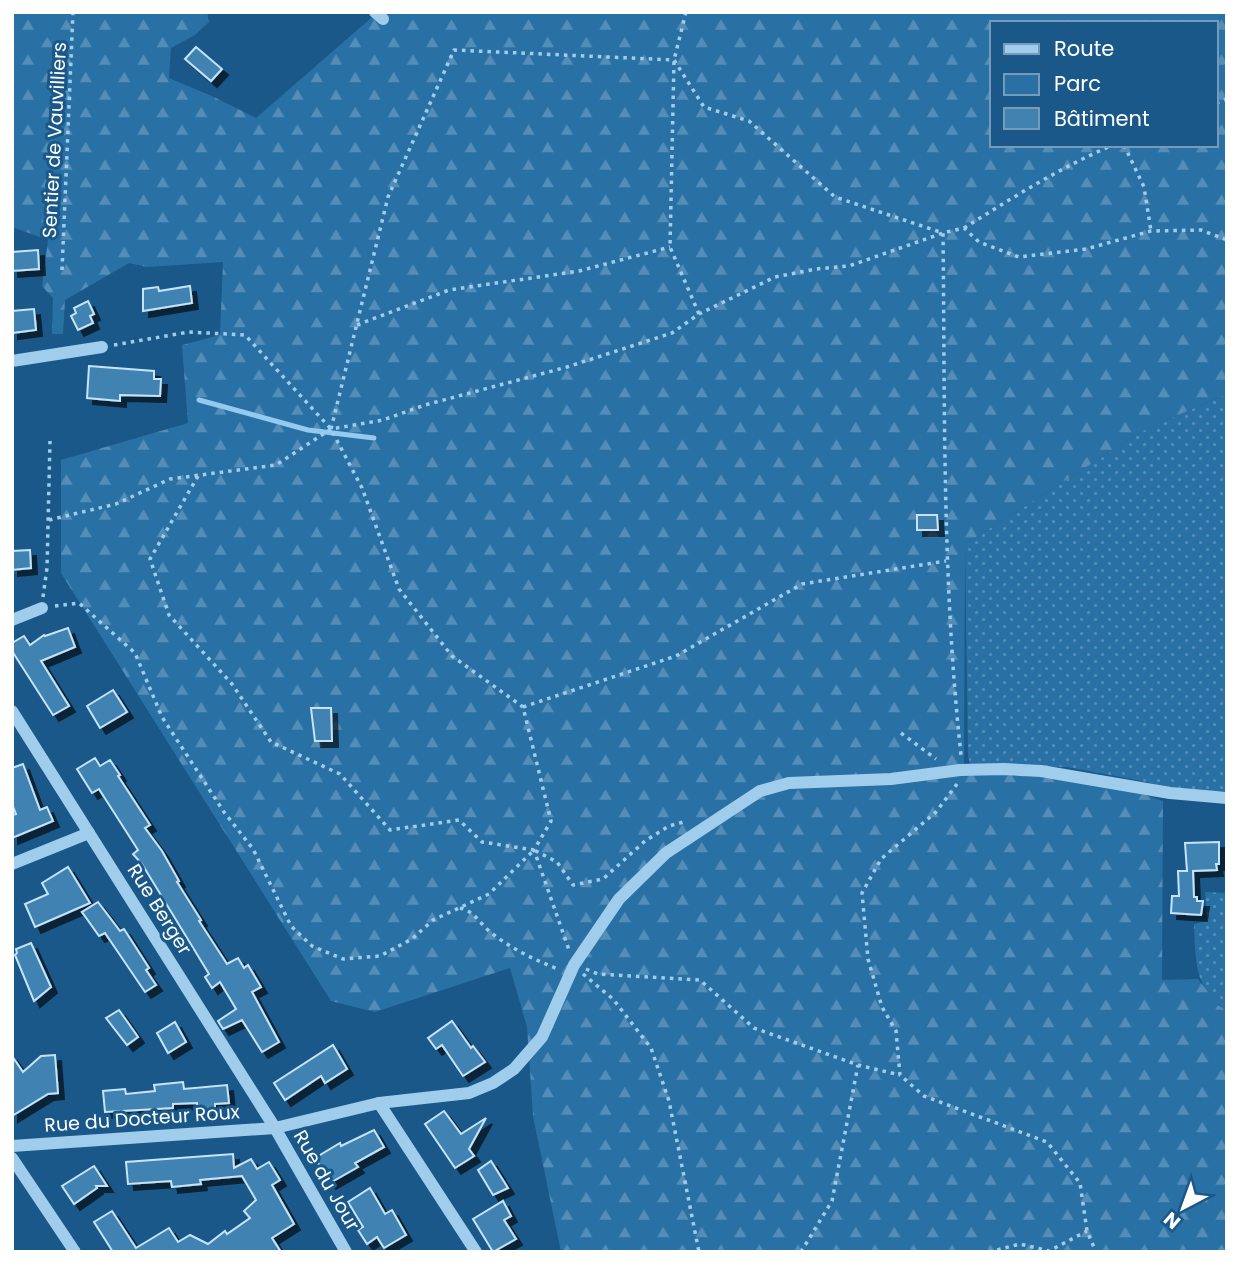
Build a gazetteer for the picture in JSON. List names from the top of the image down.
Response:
{
  "streets": {
    "street": ["Rue Berger", "Rue du Docteur Roux", "Rue du Jour"],
    "path": ["Sentier de Vauvilliers"]
  },
  "crossings": [
    ["Rue Berger", "Rue du Docteur Roux"],
    ["Rue Berger", "Rue du Jour"],
    ["Rue du Docteur Roux", "Rue du Jour"]
  ],
  "legend": ["Route", "Parc", "Bâtiment"],
  "north": "bottom left"
}
